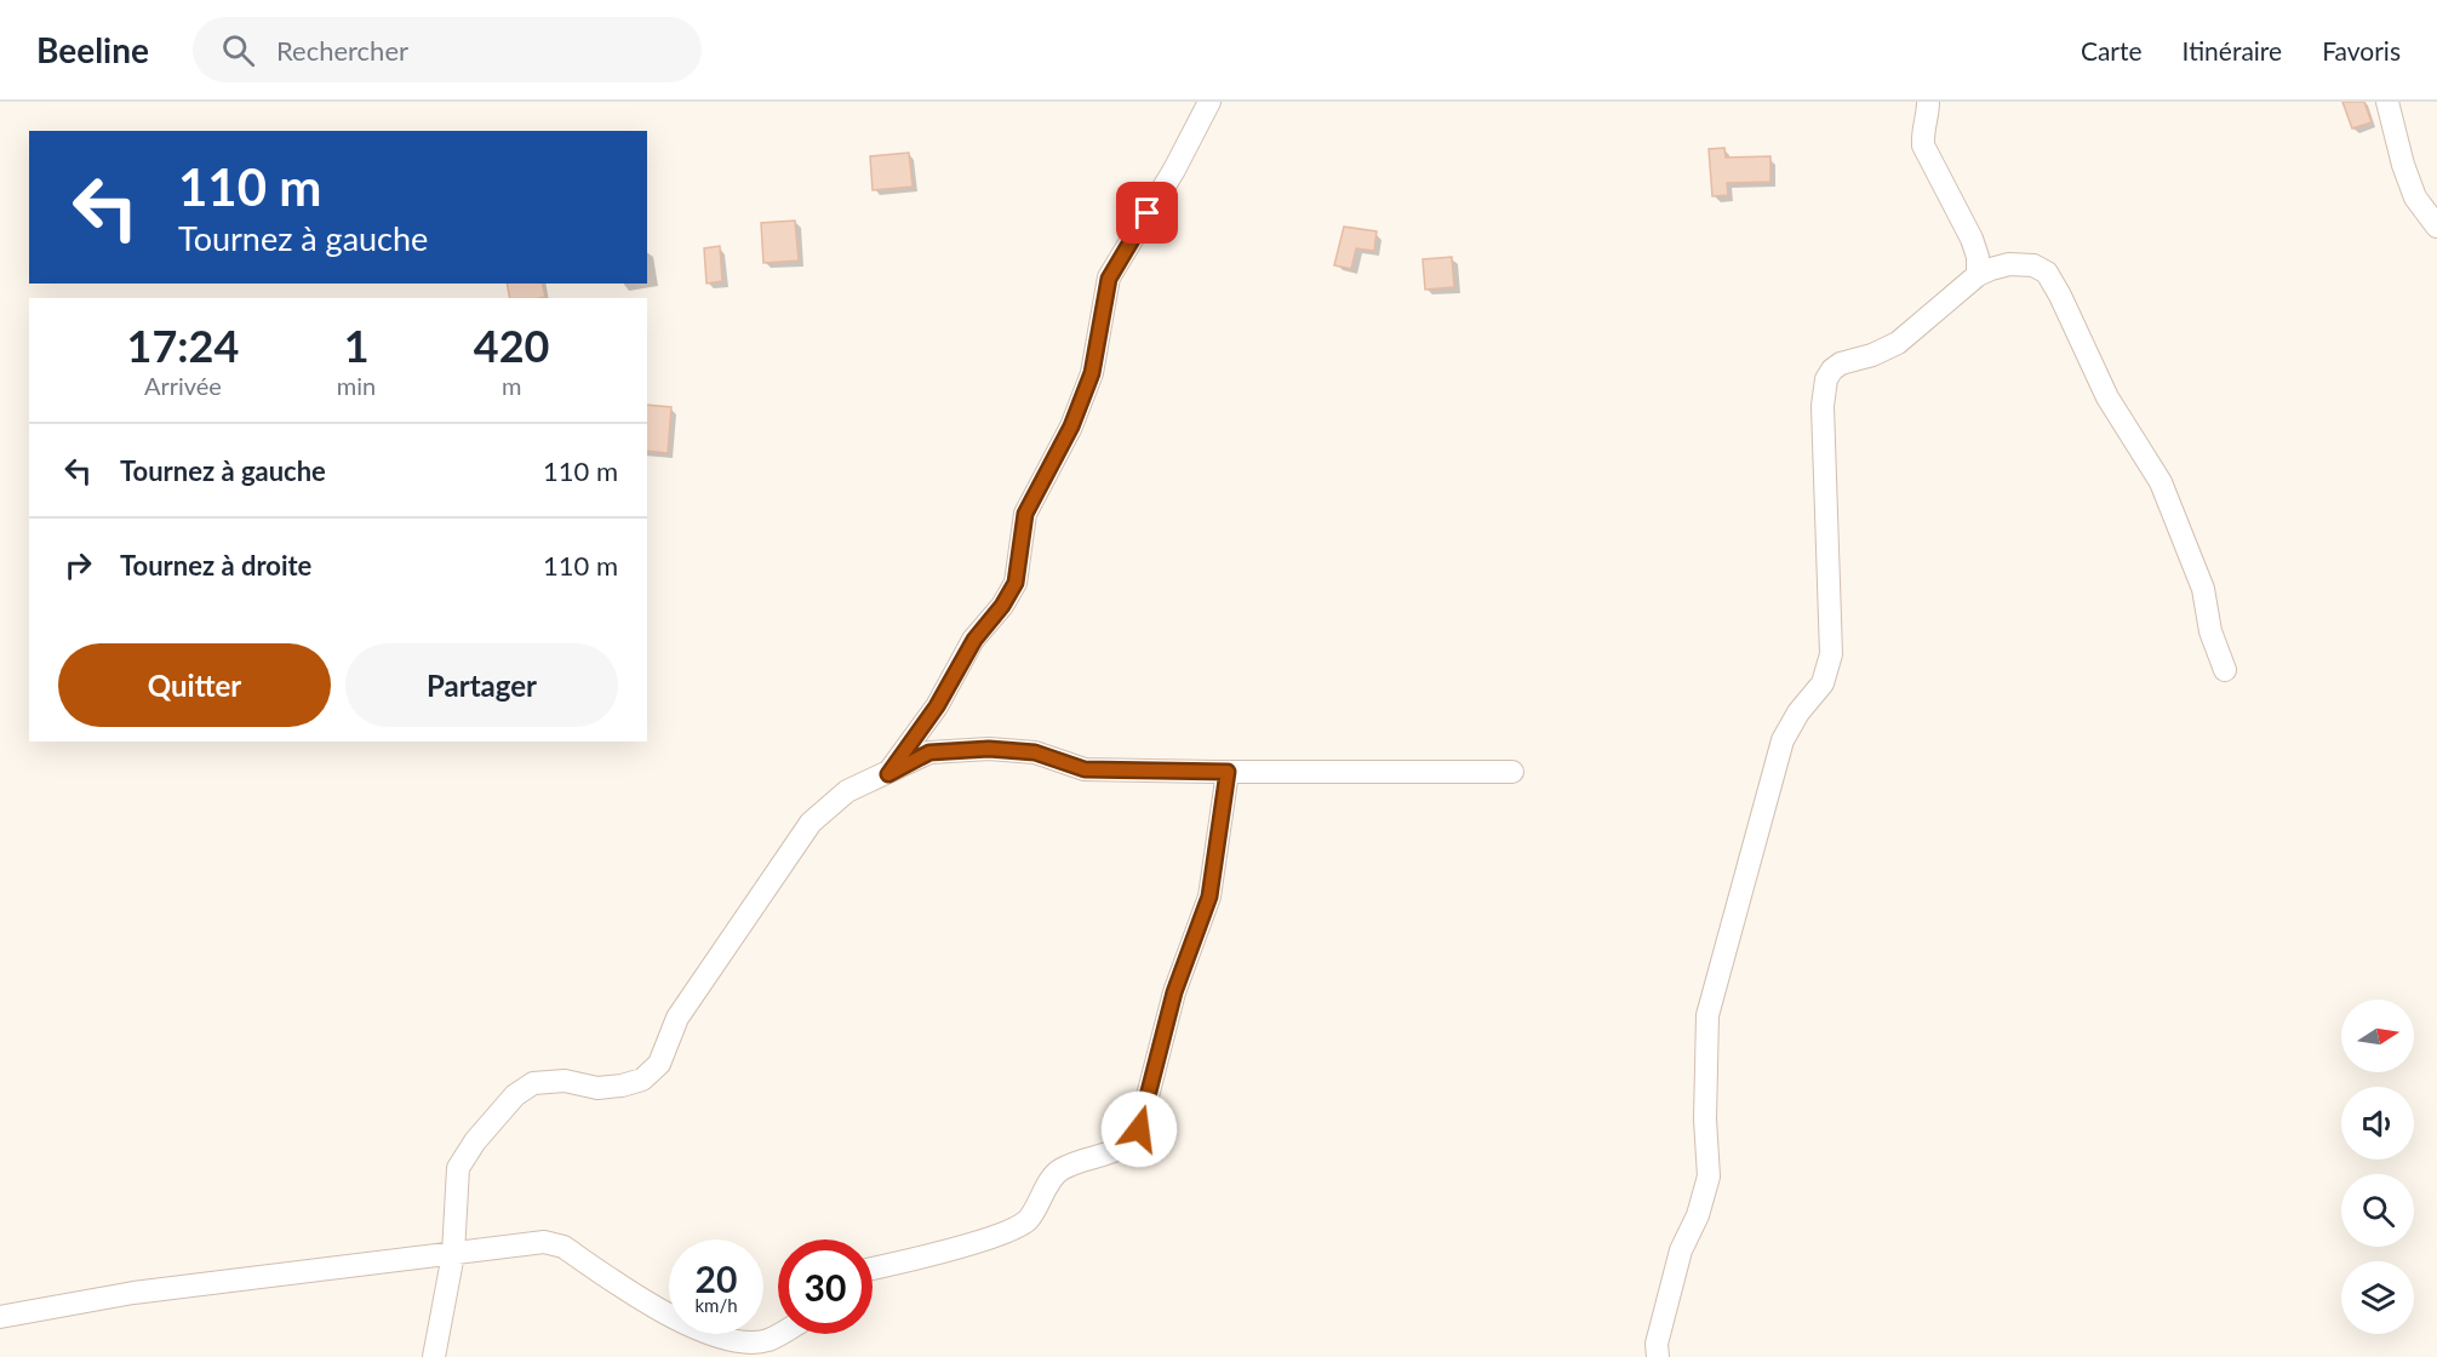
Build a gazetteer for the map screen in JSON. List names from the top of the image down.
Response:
{
  "north": "right",
  "page": {
    "header": "Beeline",
    "search": "Rechercher",
    "nav": ["Carte", "Itinéraire", "Favoris"],
    "turn": ["110 m", "Tournez à gauche"],
    "eta": [
      "17:24",
      "Arrivée",
      "1",
      "min",
      "420",
      "m"
    ],
    "list": [
      {
        "name": "Tournez à gauche",
        "value": "110 m"
      },
      {
        "name": "Tournez à droite",
        "value": "110 m"
      }
    ],
    "buttons": ["Quitter", "Partager"],
    "speed": "20 km/h",
    "limit": "30"
  }
}
